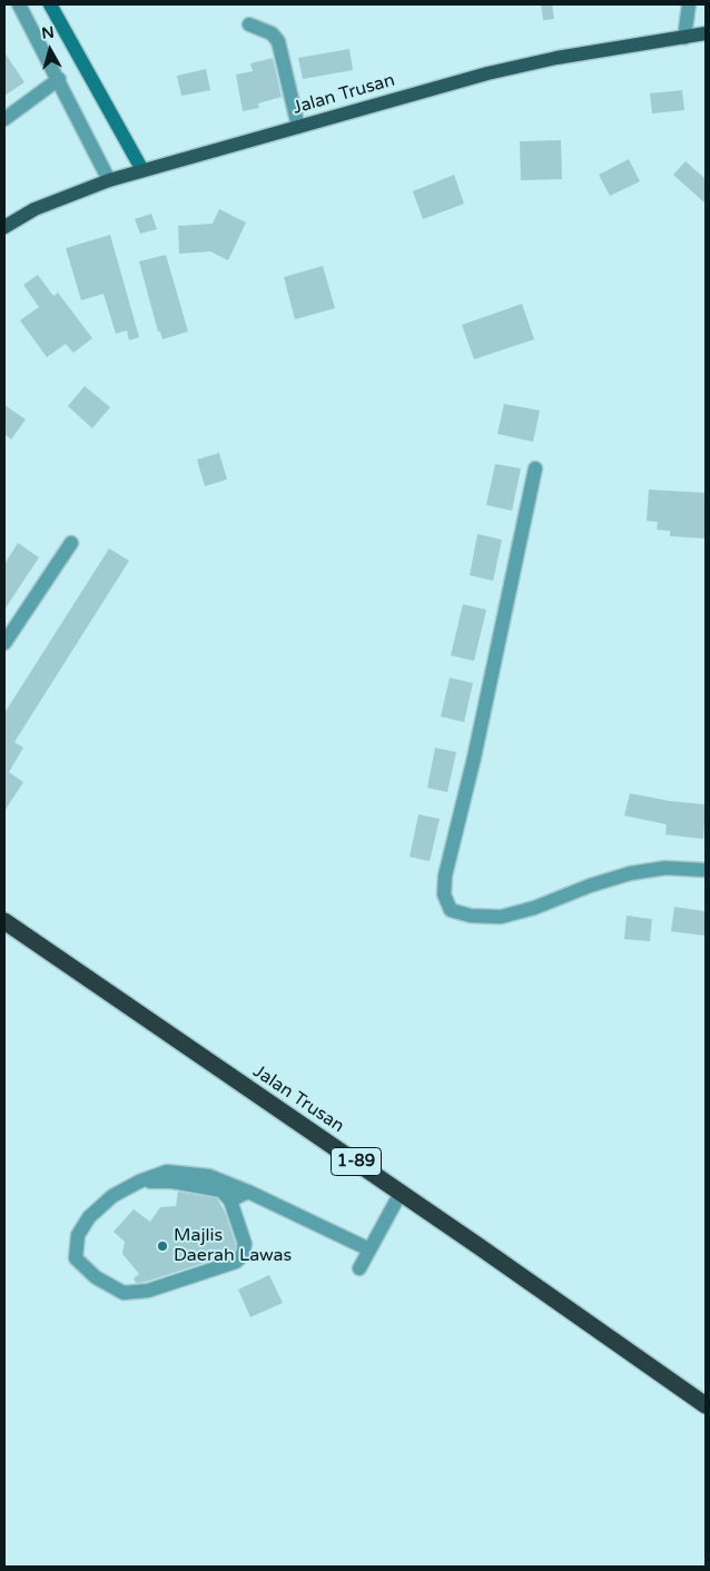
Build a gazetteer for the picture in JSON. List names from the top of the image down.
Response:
{
  "streets": {
    "highway": ["Jalan Trusan", "1-89"]
  },
  "places": ["Majlis Daerah Lawas"],
  "north": "top"
}
